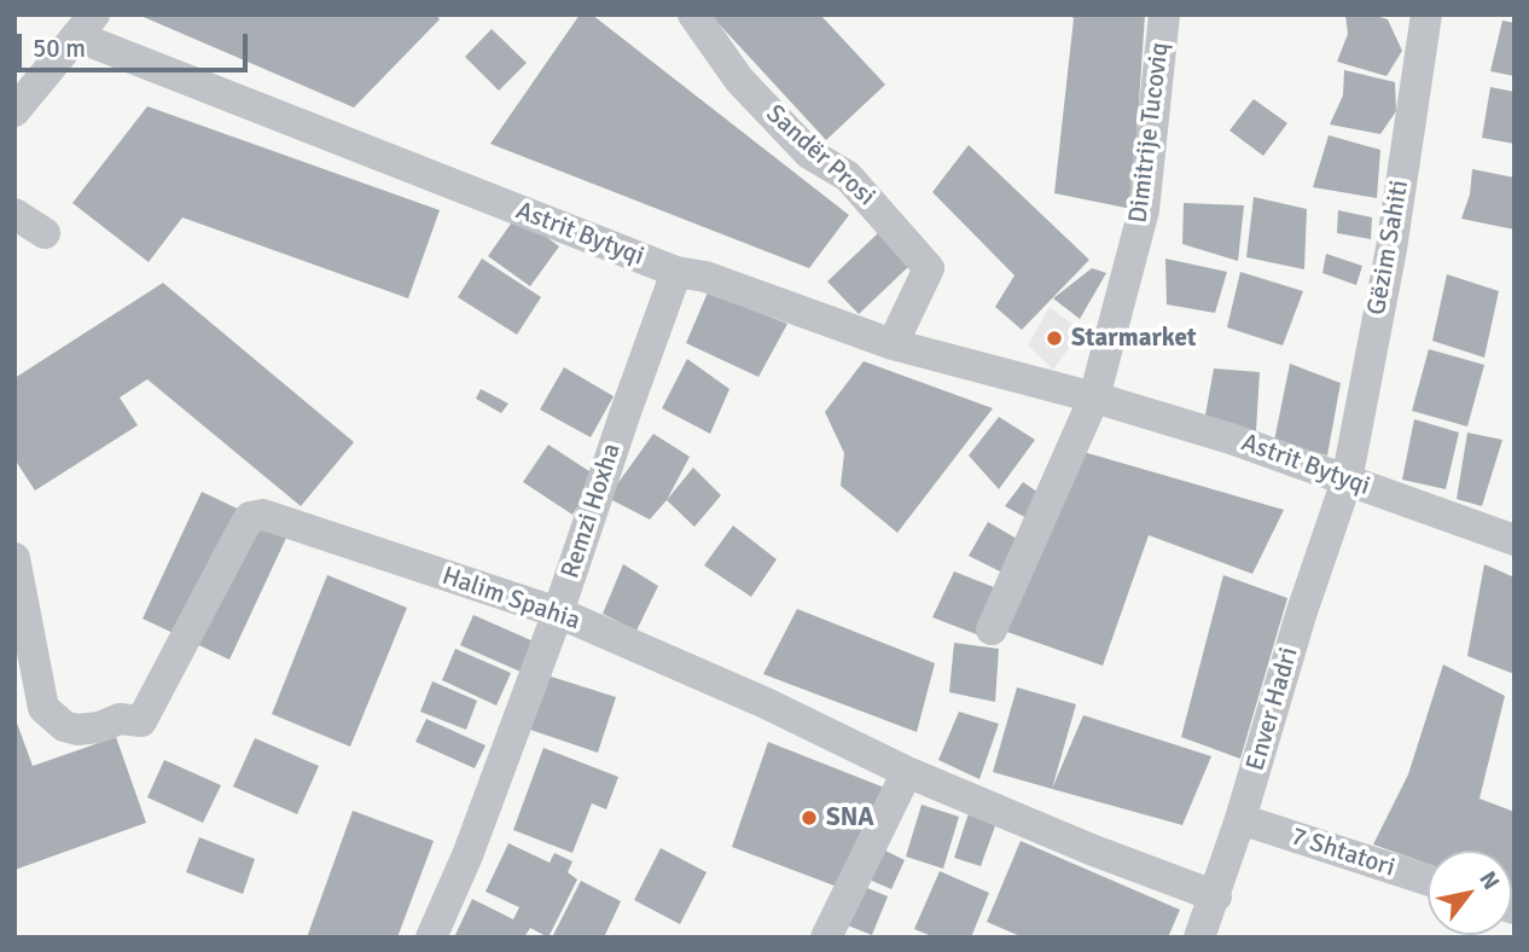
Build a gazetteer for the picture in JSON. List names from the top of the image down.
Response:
{
  "streets": {
    "street": [
      "Dimitrije Tucoviq",
      "Sandër Prosi",
      "Astrit Bytyqi",
      "Gëzim Sahiti",
      "Remzi Hoxha",
      "Halim Spahia",
      "Enver Hadri",
      "7 Shtatori"
    ]
  },
  "crossings": [
    ["Dimitrije Tucoviq", "Astrit Bytyqi"],
    ["Sandër Prosi", "Astrit Bytyqi"],
    ["Astrit Bytyqi", "Gëzim Sahiti"],
    ["Astrit Bytyqi", "Remzi Hoxha"],
    ["Astrit Bytyqi", "Enver Hadri"],
    ["Gëzim Sahiti", "Enver Hadri"],
    ["Remzi Hoxha", "Halim Spahia"],
    ["Halim Spahia", "Enver Hadri"],
    ["Enver Hadri", "7 Shtatori"]
  ],
  "places": ["Starmarket", "SNA"],
  "scale_bar": "50 m",
  "north": "top right"
}
